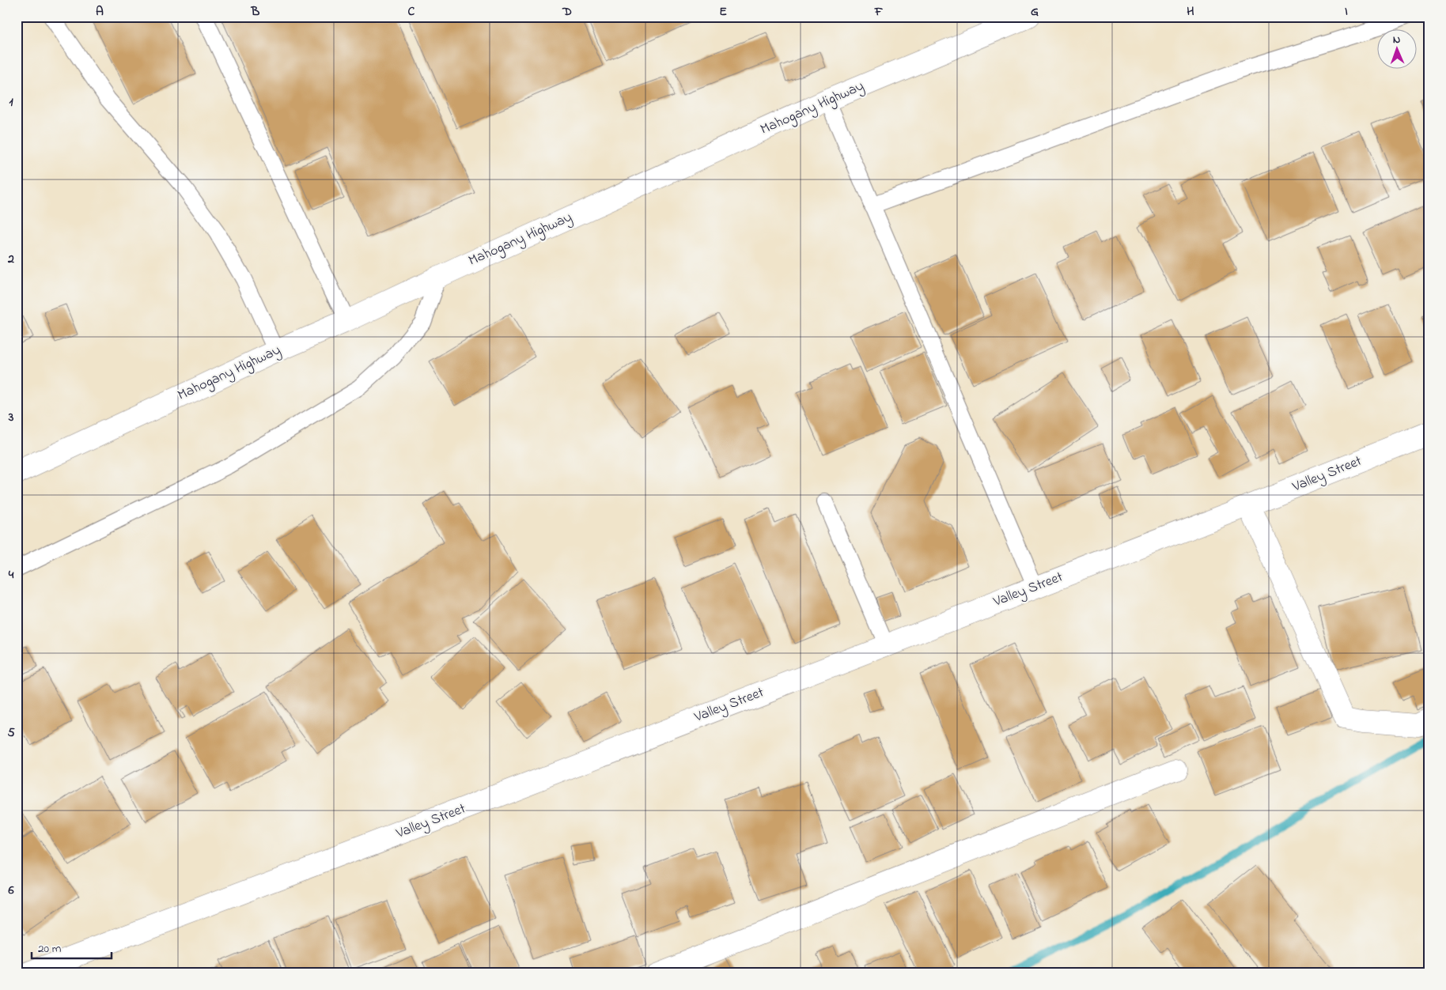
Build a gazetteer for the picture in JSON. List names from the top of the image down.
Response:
{
  "streets": {
    "street": ["Mahogany Highway", "Valley Street"]
  },
  "scale_bar": "20 m",
  "north": "top",
  "grid": {
    "columns": [
      "A",
      "B",
      "C",
      "D",
      "E",
      "F",
      "G",
      "H",
      "I"
    ],
    "rows": [
      "1",
      "2",
      "3",
      "4",
      "5",
      "6"
    ]
  }
}
